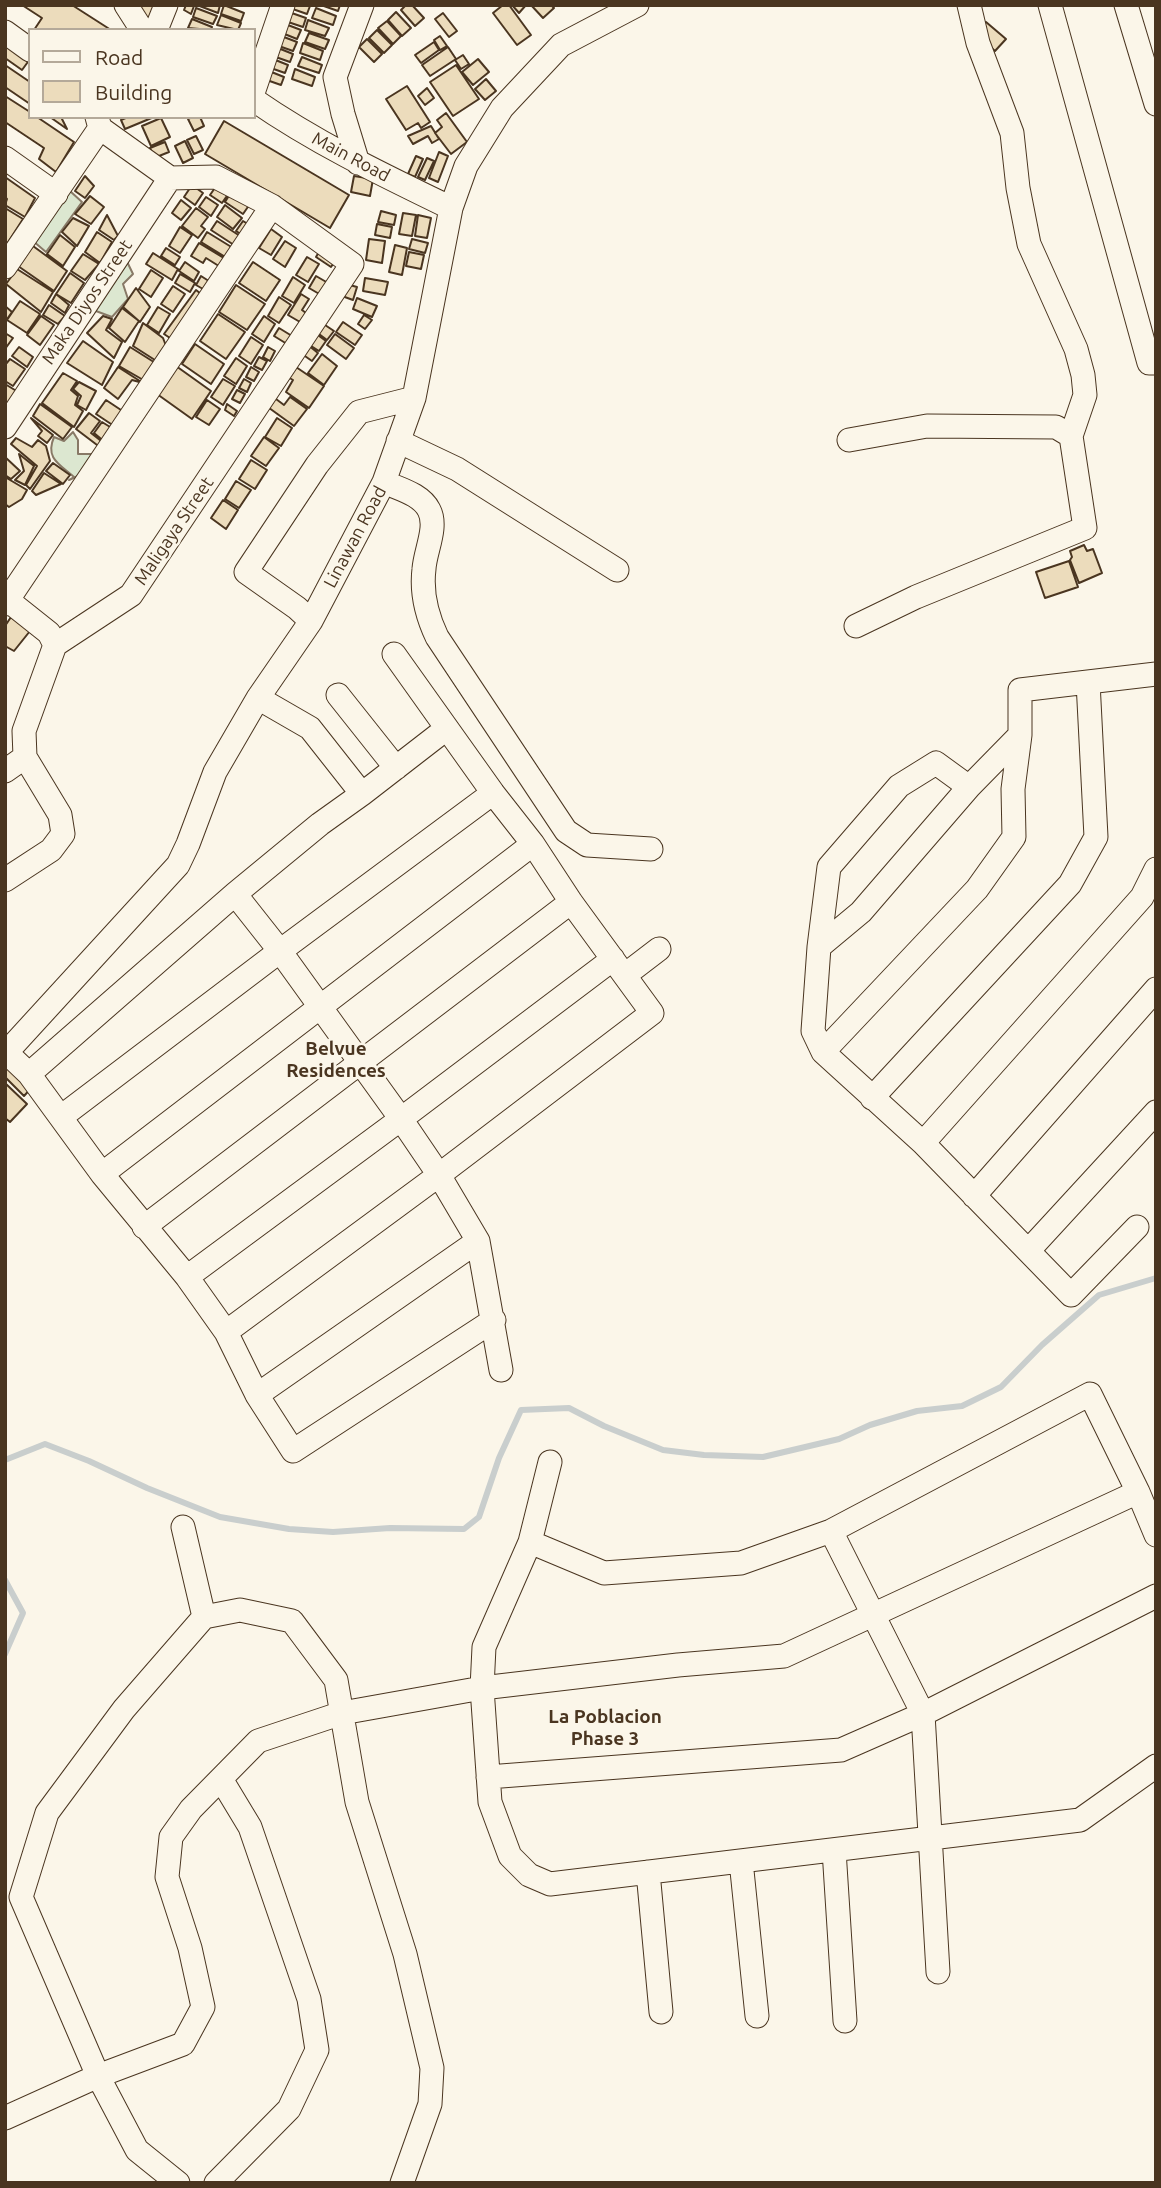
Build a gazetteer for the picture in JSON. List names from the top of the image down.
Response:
{
  "streets": {
    "street": [
      "Main Road",
      "Maka Diyos Street",
      "Maligaya Street",
      "Linawan Road"
    ]
  },
  "crossings": [
    ["Main Road", "Linawan Road"]
  ],
  "districts": ["Belvue Residences", "La Poblacion Phase 3"],
  "legend": ["Road", "Building"]
}
